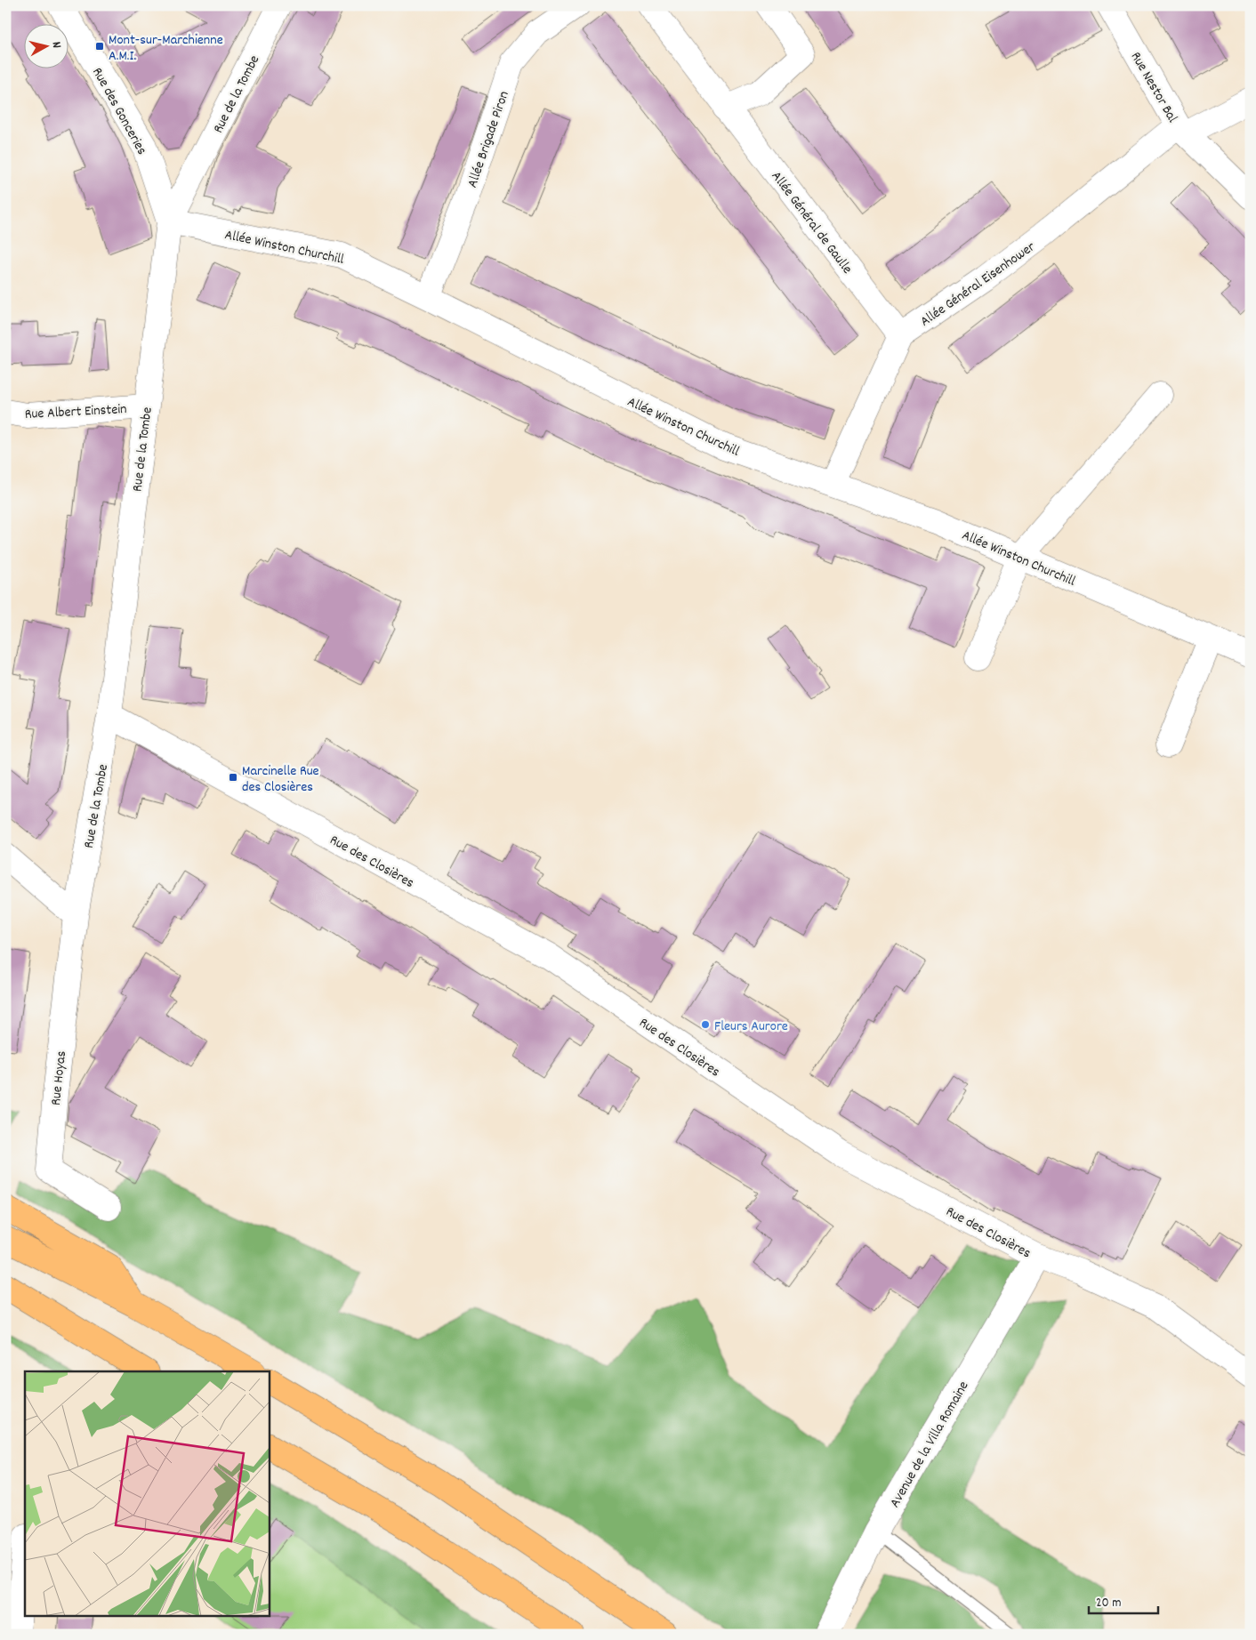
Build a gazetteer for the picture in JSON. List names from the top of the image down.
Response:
{
  "streets": {
    "street": [
      "Rue Nestor Bal",
      "Rue de la Tombe",
      "Rue des Gonceries",
      "Allée Brigade Piron",
      "Allée Général de Gaulle",
      "Allée Winston Churchill",
      "Allée Général Eisenhower",
      "Rue Albert Einstein",
      "Rue des Closières",
      "Rue Hoyas",
      "Avenue de la Villa Romaine"
    ]
  },
  "crossings": [
    ["Rue Nestor Bal", "Allée Général Eisenhower"],
    ["Rue de la Tombe", "Rue des Gonceries"],
    ["Rue de la Tombe", "Allée Winston Churchill"],
    ["Rue de la Tombe", "Rue Albert Einstein"],
    ["Rue de la Tombe", "Rue des Closières"],
    ["Rue de la Tombe", "Rue Hoyas"],
    ["Rue des Gonceries", "Allée Winston Churchill"],
    ["Allée Brigade Piron", "Allée Winston Churchill"],
    ["Allée Général de Gaulle", "Allée Général Eisenhower"],
    ["Rue des Closières", "Avenue de la Villa Romaine"]
  ],
  "places": {
    "transit": ["Mont-sur-Marchienne A.M.I.", "Marcinelle Rue des Closières"],
    "other": ["Fleurs Aurore"]
  },
  "scale_bar": "20 m",
  "north": "right"
}
